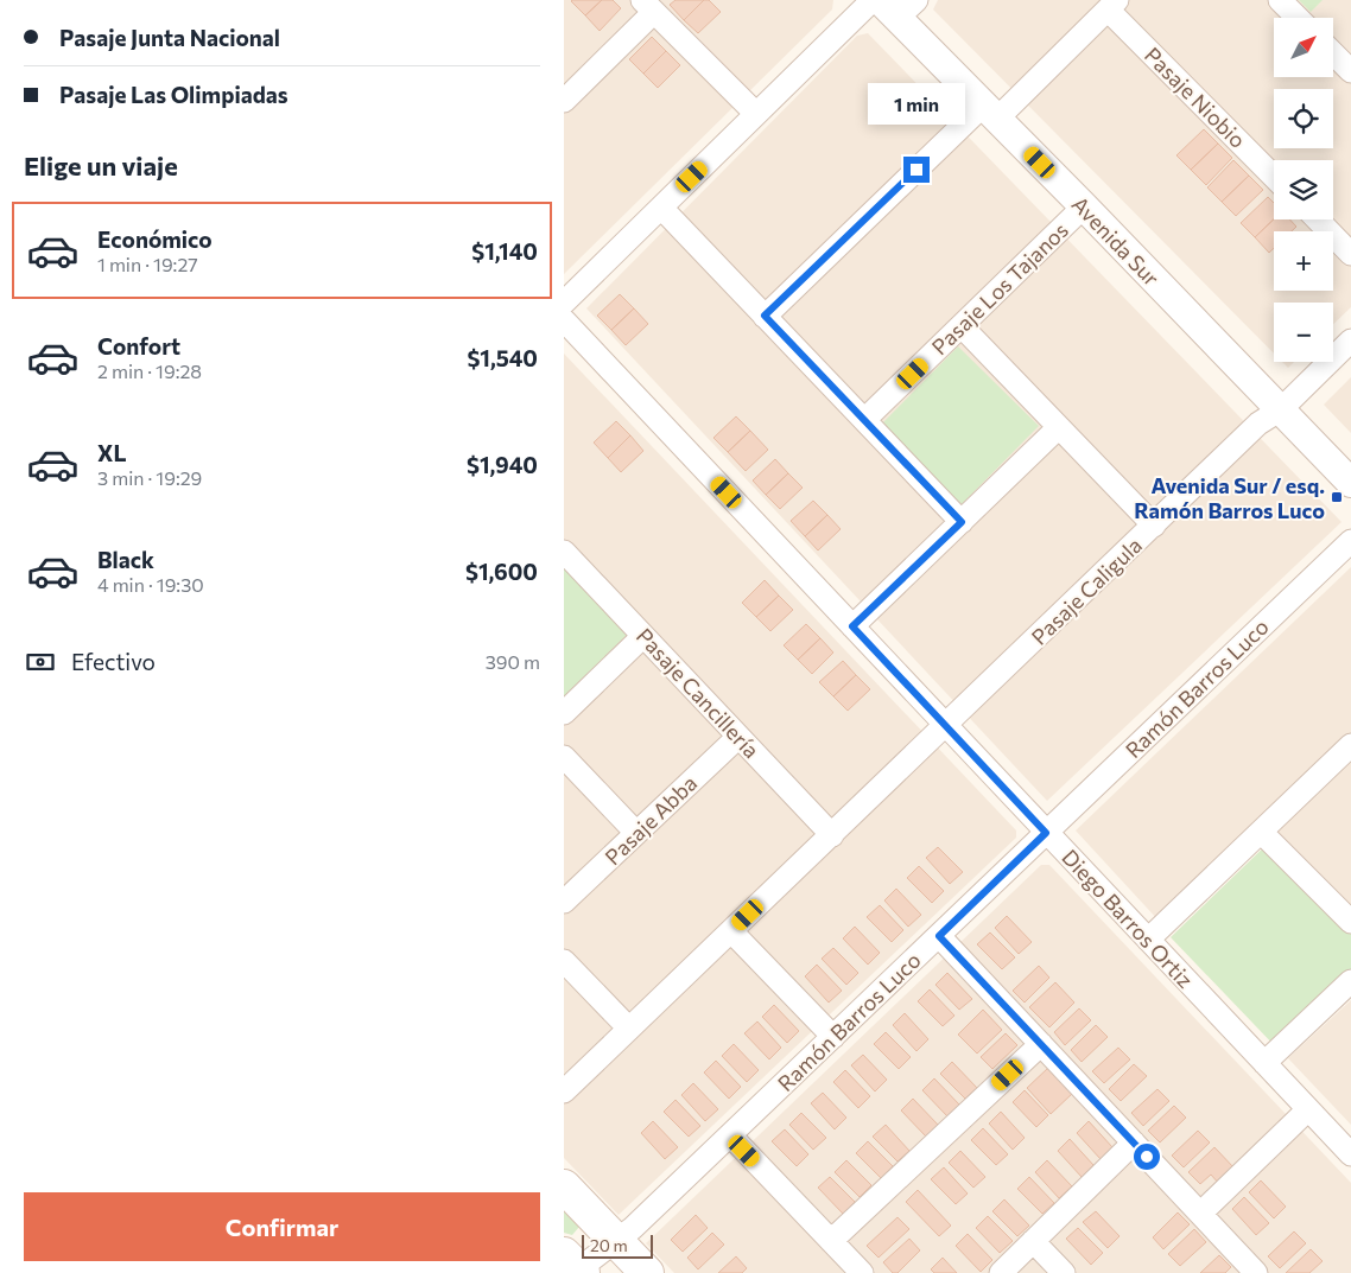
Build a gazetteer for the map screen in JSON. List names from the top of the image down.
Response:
{
  "streets": {
    "street": [
      "Pasaje Niobio",
      "Avenida Sur",
      "Pasaje Los Tajanos",
      "Pasaje Caligula",
      "Ramón Barros Luco",
      "Pasaje Cancillería",
      "Pasaje Abba",
      "Diego Barros Ortiz"
    ]
  },
  "crossings": [
    ["Avenida Sur", "Pasaje Los Tajanos"],
    ["Avenida Sur", "Pasaje Caligula"],
    ["Pasaje Caligula", "Pasaje Cancillería"],
    ["Pasaje Caligula", "Diego Barros Ortiz"],
    ["Ramón Barros Luco", "Diego Barros Ortiz"],
    ["Pasaje Cancillería", "Pasaje Abba"]
  ],
  "places": {
    "transit": ["Avenida Sur / esq. Ramón Barros Luco"]
  },
  "scale_bar": "20 m",
  "north": "top right",
  "page": {
    "banner": ["Pasaje Junta Nacional", "Pasaje Las Olimpiadas"],
    "map_buttons": ["+", "−"],
    "bubble": "1 min",
    "heading": "Elige un viaje",
    "list": [
      {
        "name": "Económico",
        "note": "1 min · 19:27",
        "value": "$1,140"
      },
      {
        "name": "Confort",
        "note": "2 min · 19:28",
        "value": "$1,540"
      },
      {
        "name": "XL",
        "note": "3 min · 19:29",
        "value": "$1,940"
      },
      {
        "name": "Black",
        "note": "4 min · 19:30",
        "value": "$1,600"
      }
    ],
    "pay": ["Efectivo", "390 m"],
    "buttons": "Confirmar",
    "scale": "20 m"
  }
}
